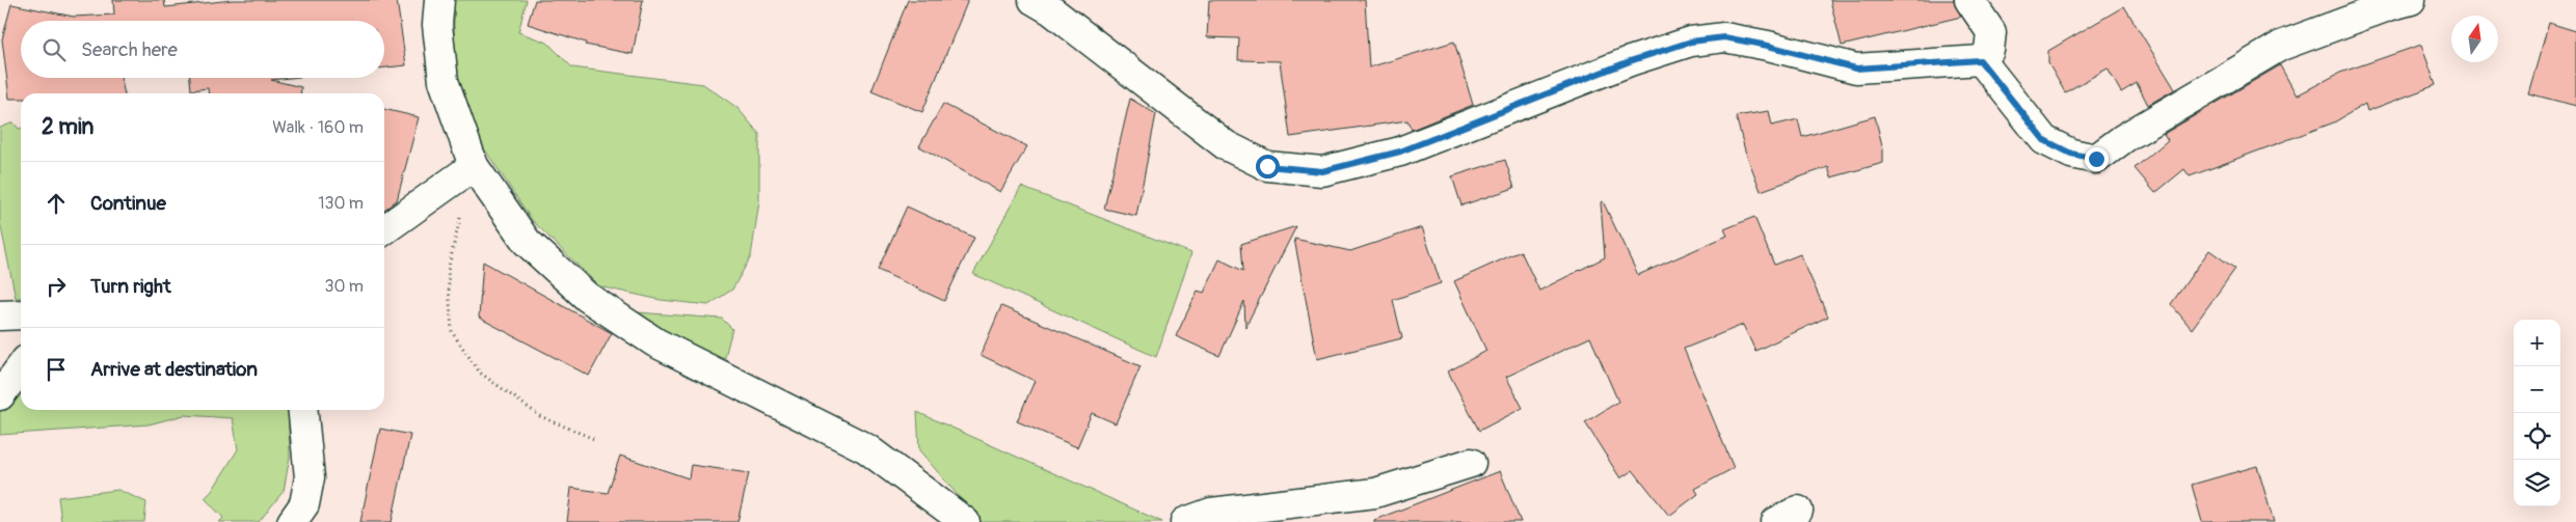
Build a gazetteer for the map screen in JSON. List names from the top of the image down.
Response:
{
  "north": "top",
  "page": {
    "search": "Search here",
    "heading": ["2 min", "Walk · 160 m"],
    "list": [
      ["Continue", "130 m"],
      ["Turn right", "30 m"],
      "Arrive at destination"
    ],
    "map_buttons": ["+", "−"]
  }
}
